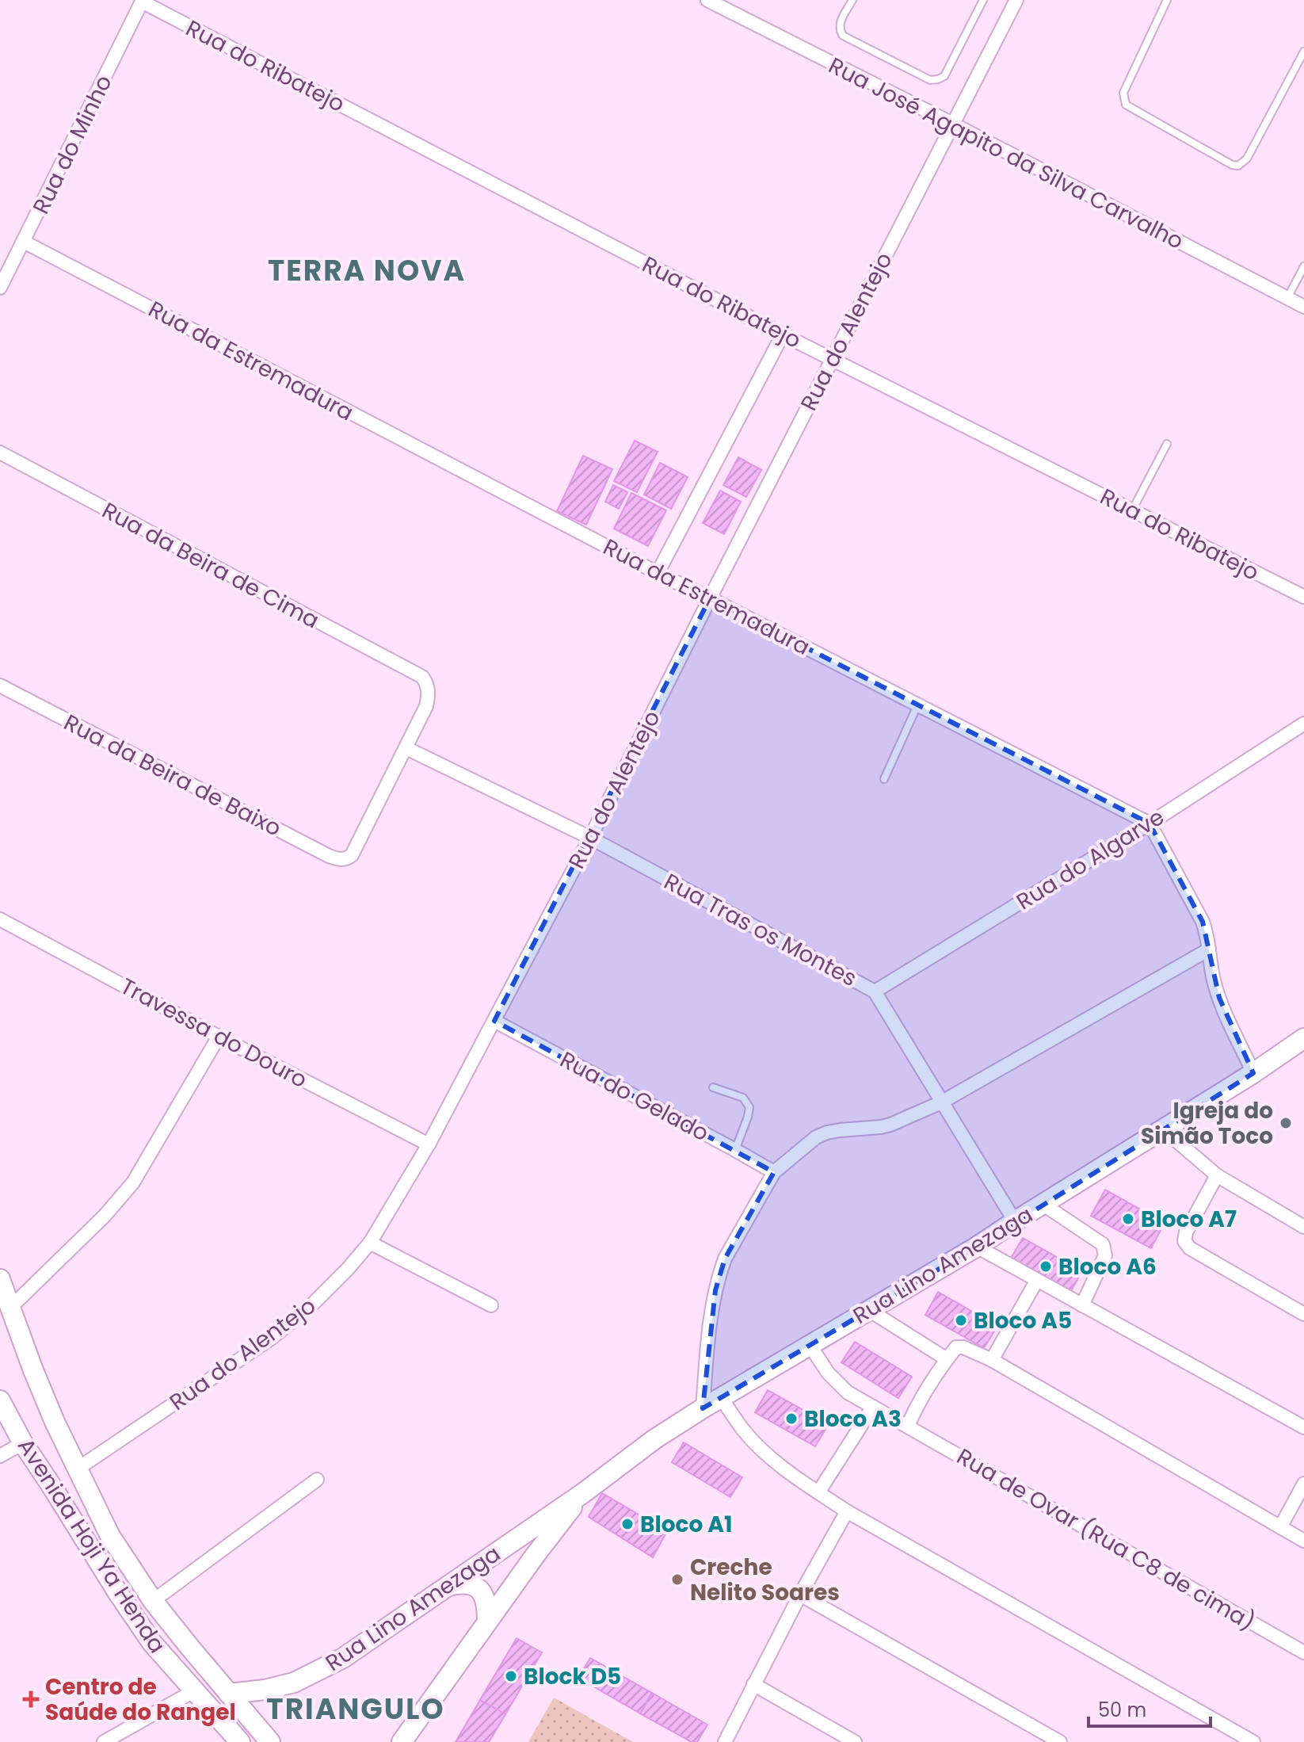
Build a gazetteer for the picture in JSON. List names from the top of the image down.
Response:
{
  "streets": {
    "street": [
      "Rua do Ribatejo",
      "Rua do Minho",
      "Rua José Agapito da Silva Carvalho",
      "Rua do Alentejo",
      "Rua da Estremadura",
      "Rua da Beira de Cima",
      "Rua da Beira de Baixo",
      "Rua do Algarve",
      "Rua Tras os Montes",
      "Travessa do Douro",
      "Rua do Gelado",
      "Rua Lino Amezaga",
      "Rua de Ovar (Rua C8 de cima)",
      "Avenida Hoji Ya Henda"
    ]
  },
  "crossings": [
    ["Rua do Ribatejo", "Rua do Minho"],
    ["Rua do Ribatejo", "Rua do Alentejo"],
    ["Rua do Minho", "Rua da Estremadura"],
    ["Rua José Agapito da Silva Carvalho", "Rua do Alentejo"],
    ["Rua do Alentejo", "Rua da Estremadura"],
    ["Rua do Alentejo", "Rua Tras os Montes"],
    ["Rua do Alentejo", "Travessa do Douro"],
    ["Rua do Alentejo", "Rua do Gelado"],
    ["Rua do Alentejo", "Avenida Hoji Ya Henda"],
    ["Rua da Estremadura", "Rua do Algarve"],
    ["Rua da Beira de Cima", "Rua da Beira de Baixo"],
    ["Rua da Beira de Cima", "Rua Tras os Montes"],
    ["Rua da Beira de Baixo", "Rua Tras os Montes"],
    ["Rua do Algarve", "Rua Tras os Montes"],
    ["Rua Tras os Montes", "Rua Lino Amezaga"],
    ["Rua Lino Amezaga", "Rua de Ovar (Rua C8 de cima)"],
    ["Rua Lino Amezaga", "Avenida Hoji Ya Henda"]
  ],
  "districts": ["TERRA NOVA", "TRIANGULO"],
  "places": {
    "other": [
      "Igreja do Simão Toco",
      "Bloco A7",
      "Bloco A6",
      "Bloco A5",
      "Bloco A3",
      "Bloco A1",
      "Creche Nelito Soares",
      "Block D5"
    ],
    "health": ["Centro de Saúde do Rangel"]
  },
  "scale_bar": "50 m"
}
